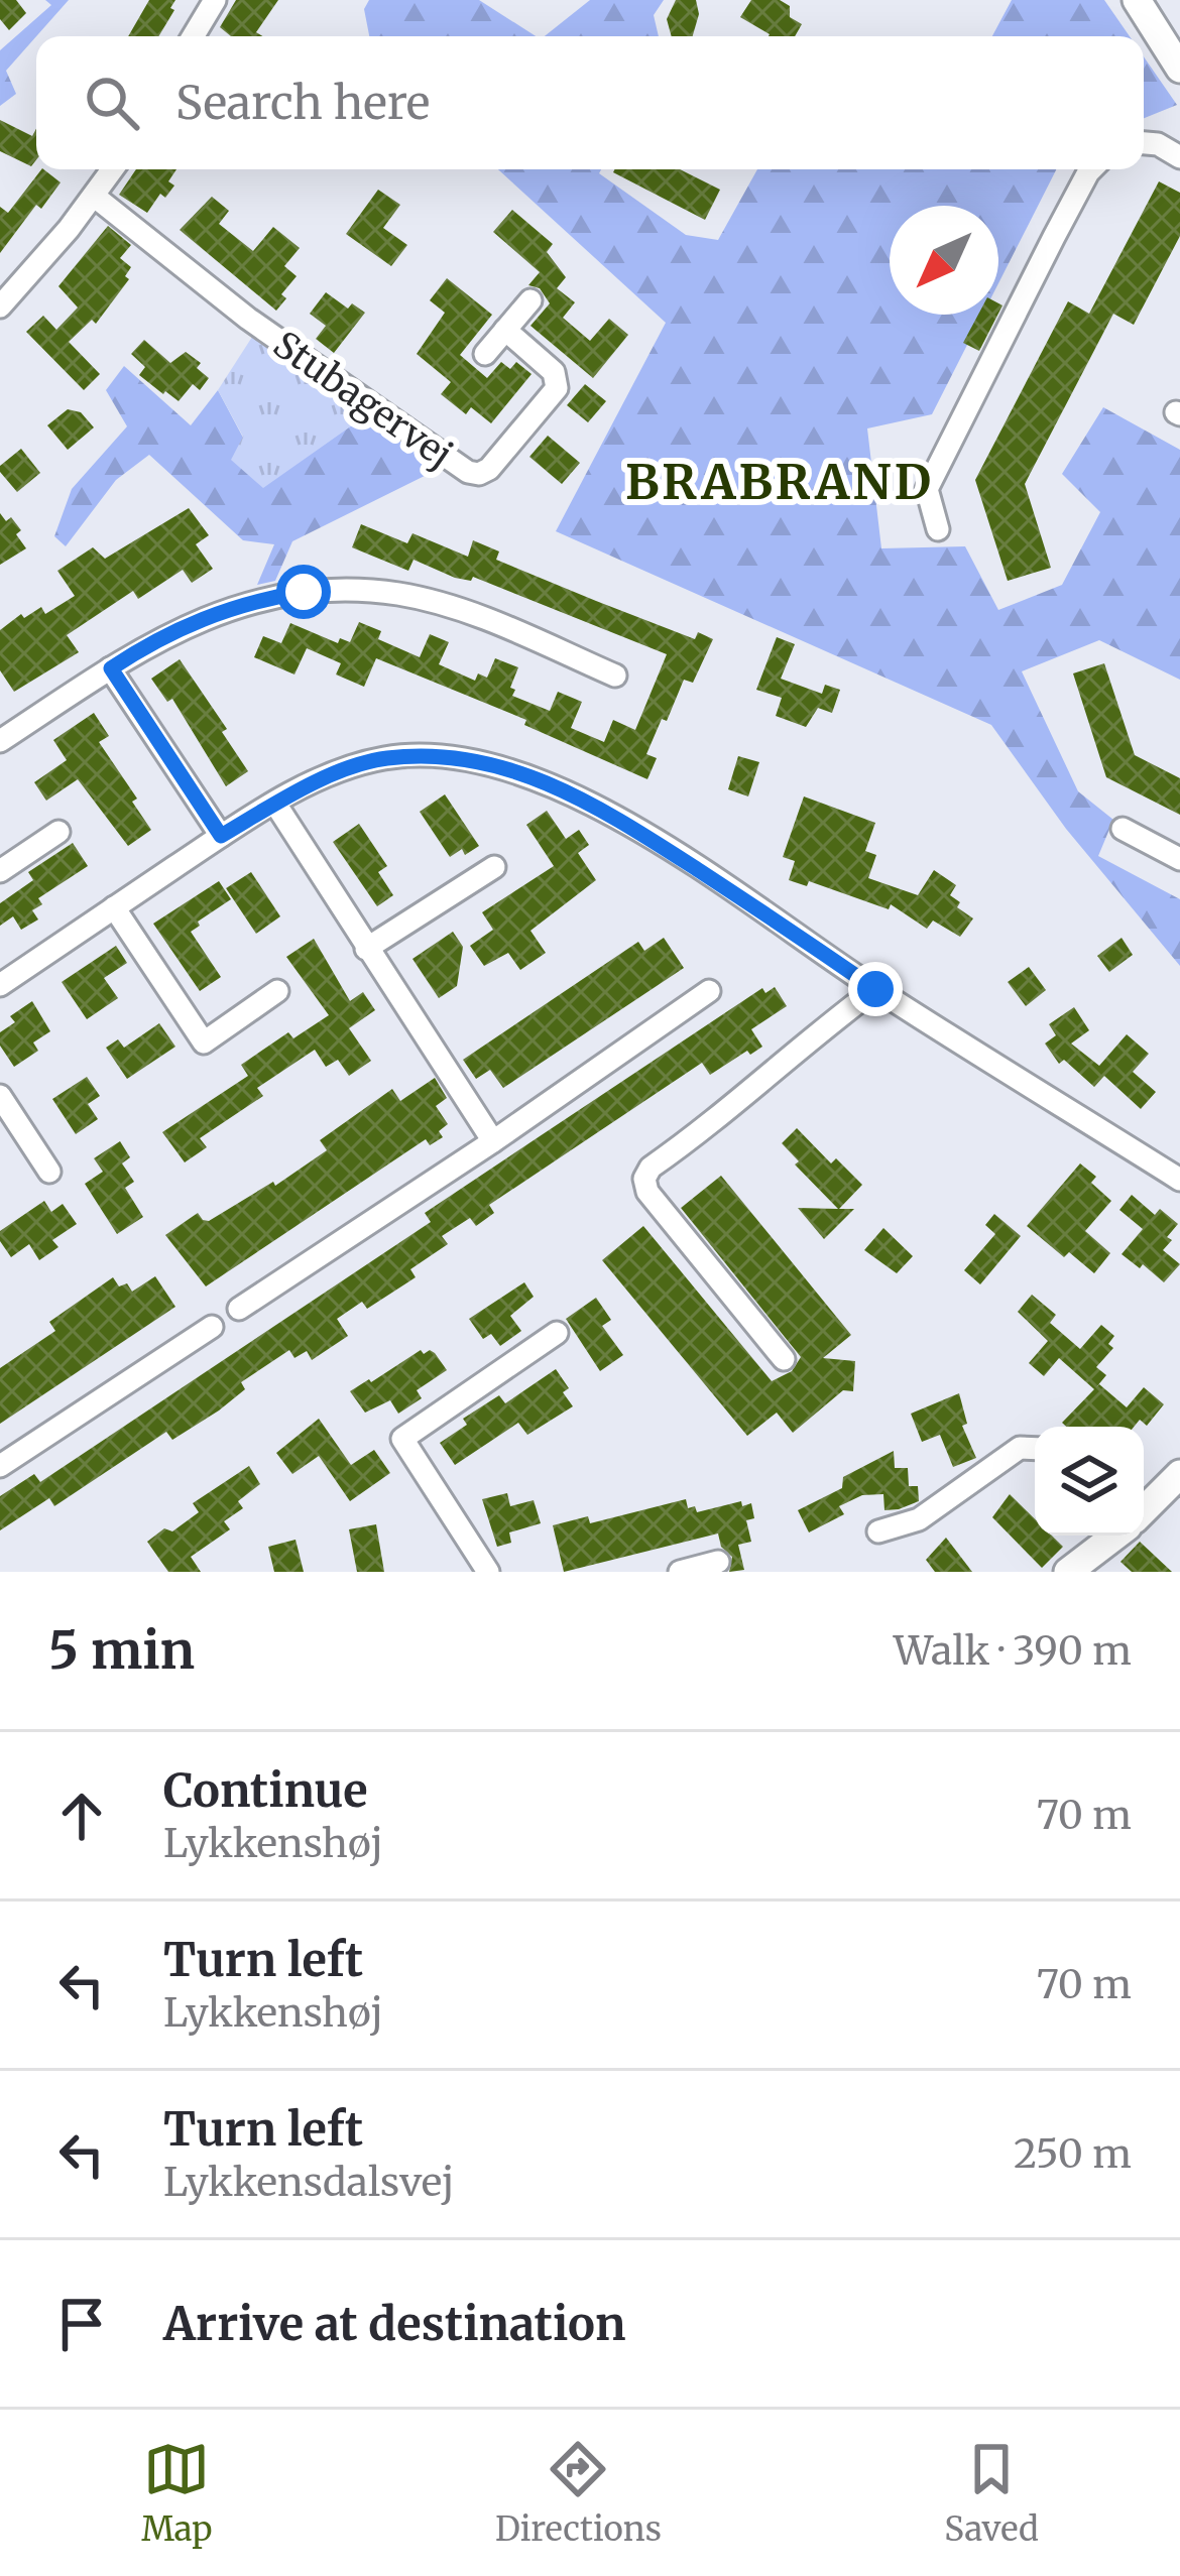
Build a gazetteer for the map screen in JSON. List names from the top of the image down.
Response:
{
  "streets": {
    "street": ["Stubagervej"]
  },
  "districts": ["BRABRAND"],
  "north": "bottom left",
  "page": {
    "search": "Search here",
    "heading": ["5 min", "Walk · 390 m"],
    "list": [
      ["Continue", "Lykkenshøj", "70 m"],
      ["Turn left", "Lykkenshøj", "70 m"],
      ["Turn left", "Lykkensdalsvej", "250 m"],
      "Arrive at destination"
    ],
    "nav": ["Map", "Directions", "Saved"]
  }
}
